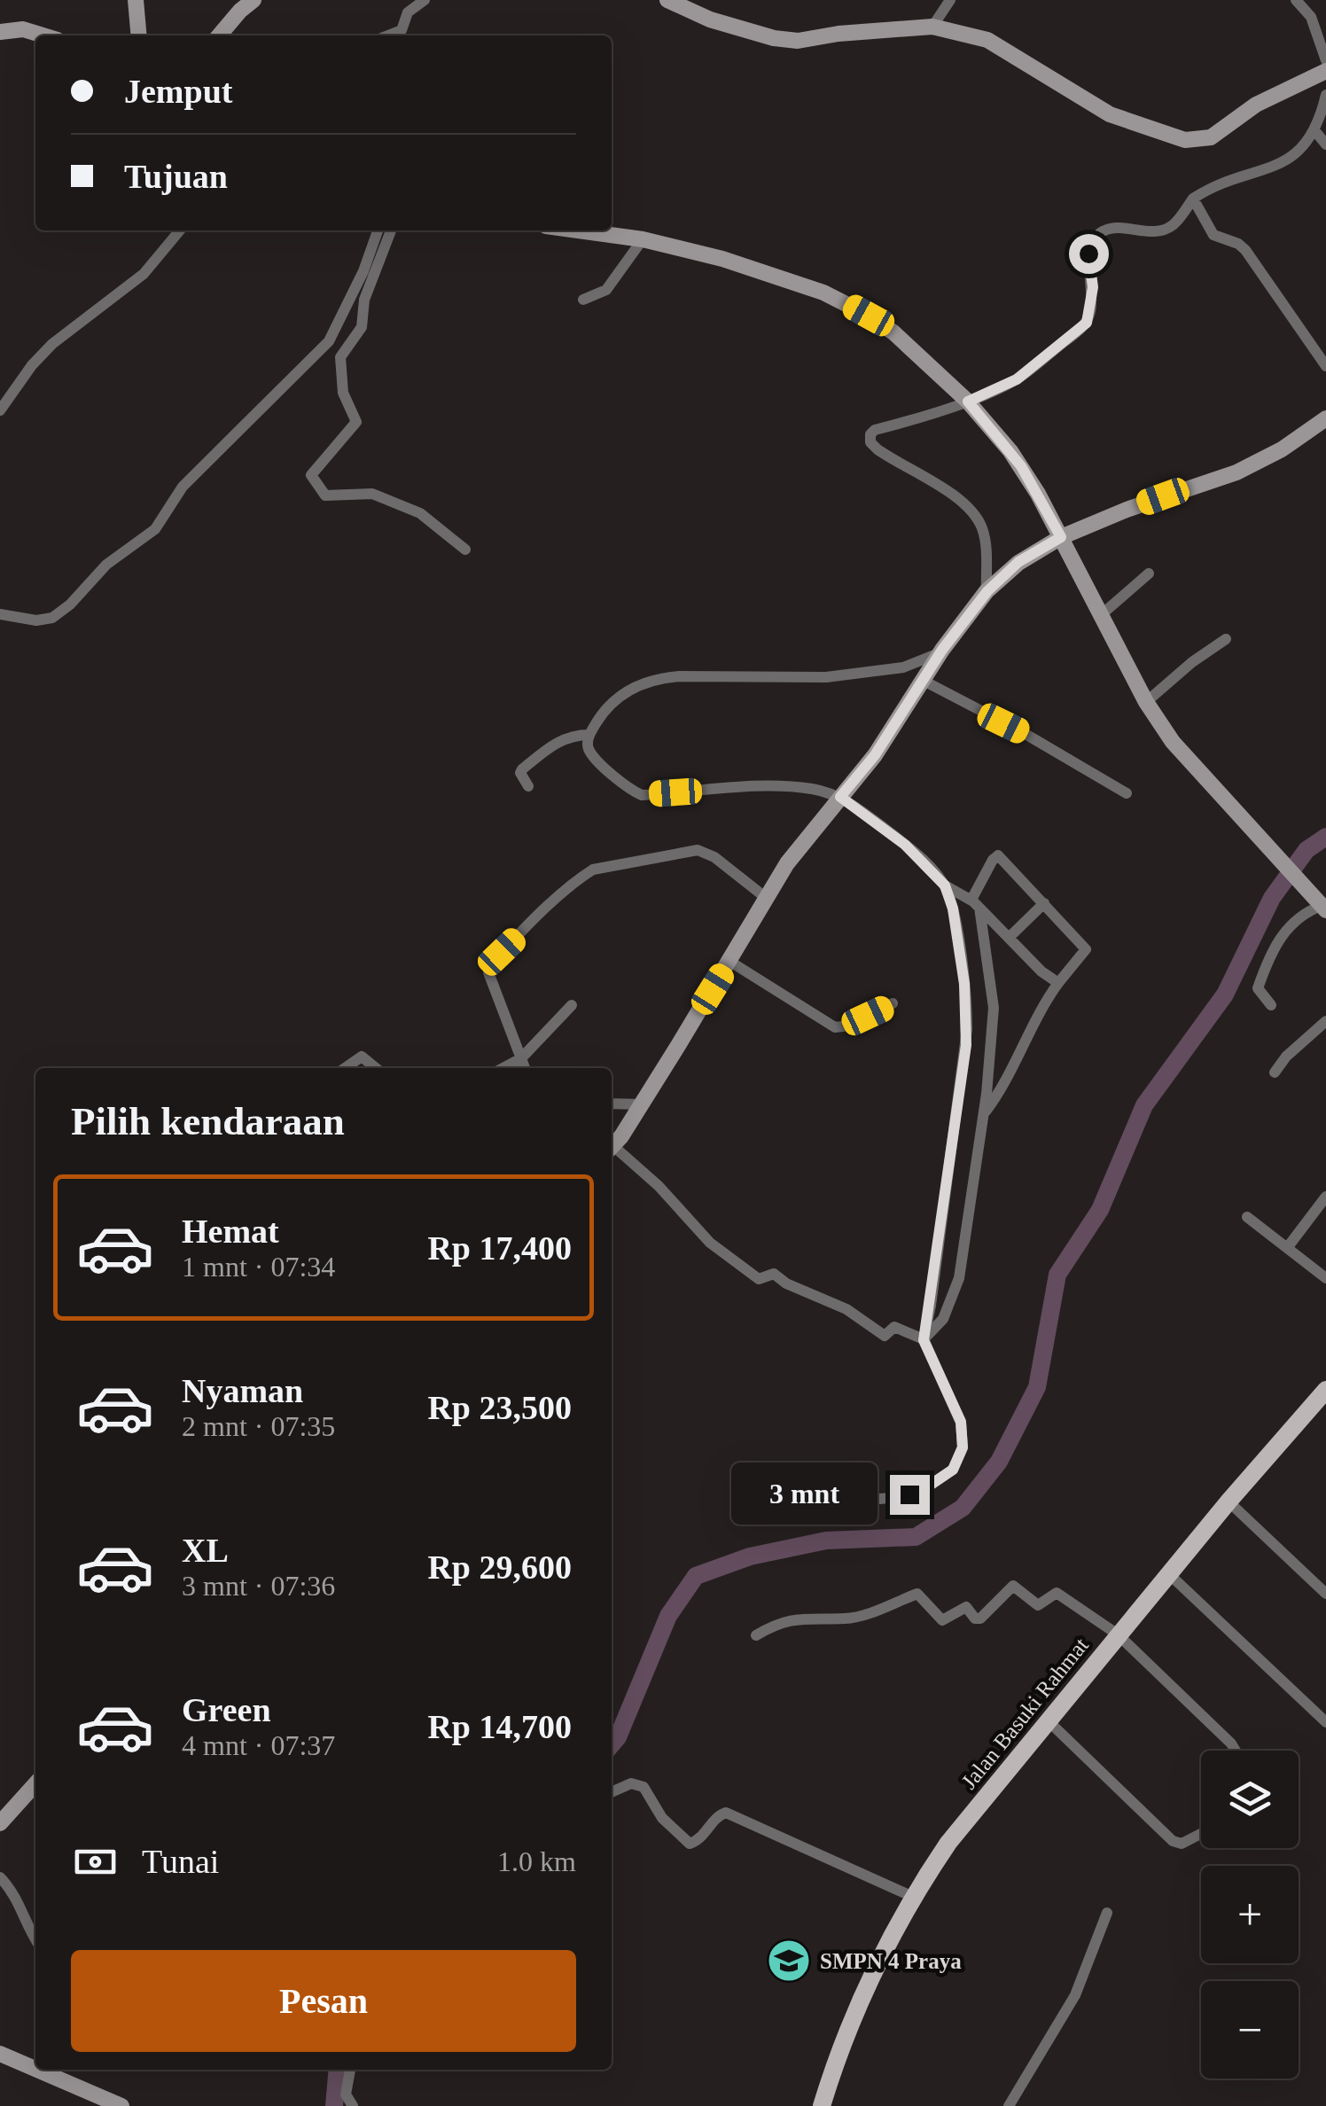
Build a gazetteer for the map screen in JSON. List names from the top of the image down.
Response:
{
  "streets": {
    "main road": ["Jalan Basuki Rahmat"]
  },
  "places": {
    "school or university": ["SMPN 4 Praya"]
  },
  "page": {
    "banner": ["Jemput", "Tujuan"],
    "heading": "Pilih kendaraan",
    "list": [
      {
        "name": "Hemat",
        "note": "1 mnt · 07:34",
        "value": "Rp 17,400"
      },
      {
        "name": "Nyaman",
        "note": "2 mnt · 07:35",
        "value": "Rp 23,500"
      },
      {
        "name": "XL",
        "note": "3 mnt · 07:36",
        "value": "Rp 29,600"
      },
      {
        "name": "Green",
        "note": "4 mnt · 07:37",
        "value": "Rp 14,700"
      }
    ],
    "bubble": "3 mnt",
    "map_buttons": ["+", "−"],
    "pay": ["Tunai", "1.0 km"],
    "buttons": "Pesan"
  }
}
